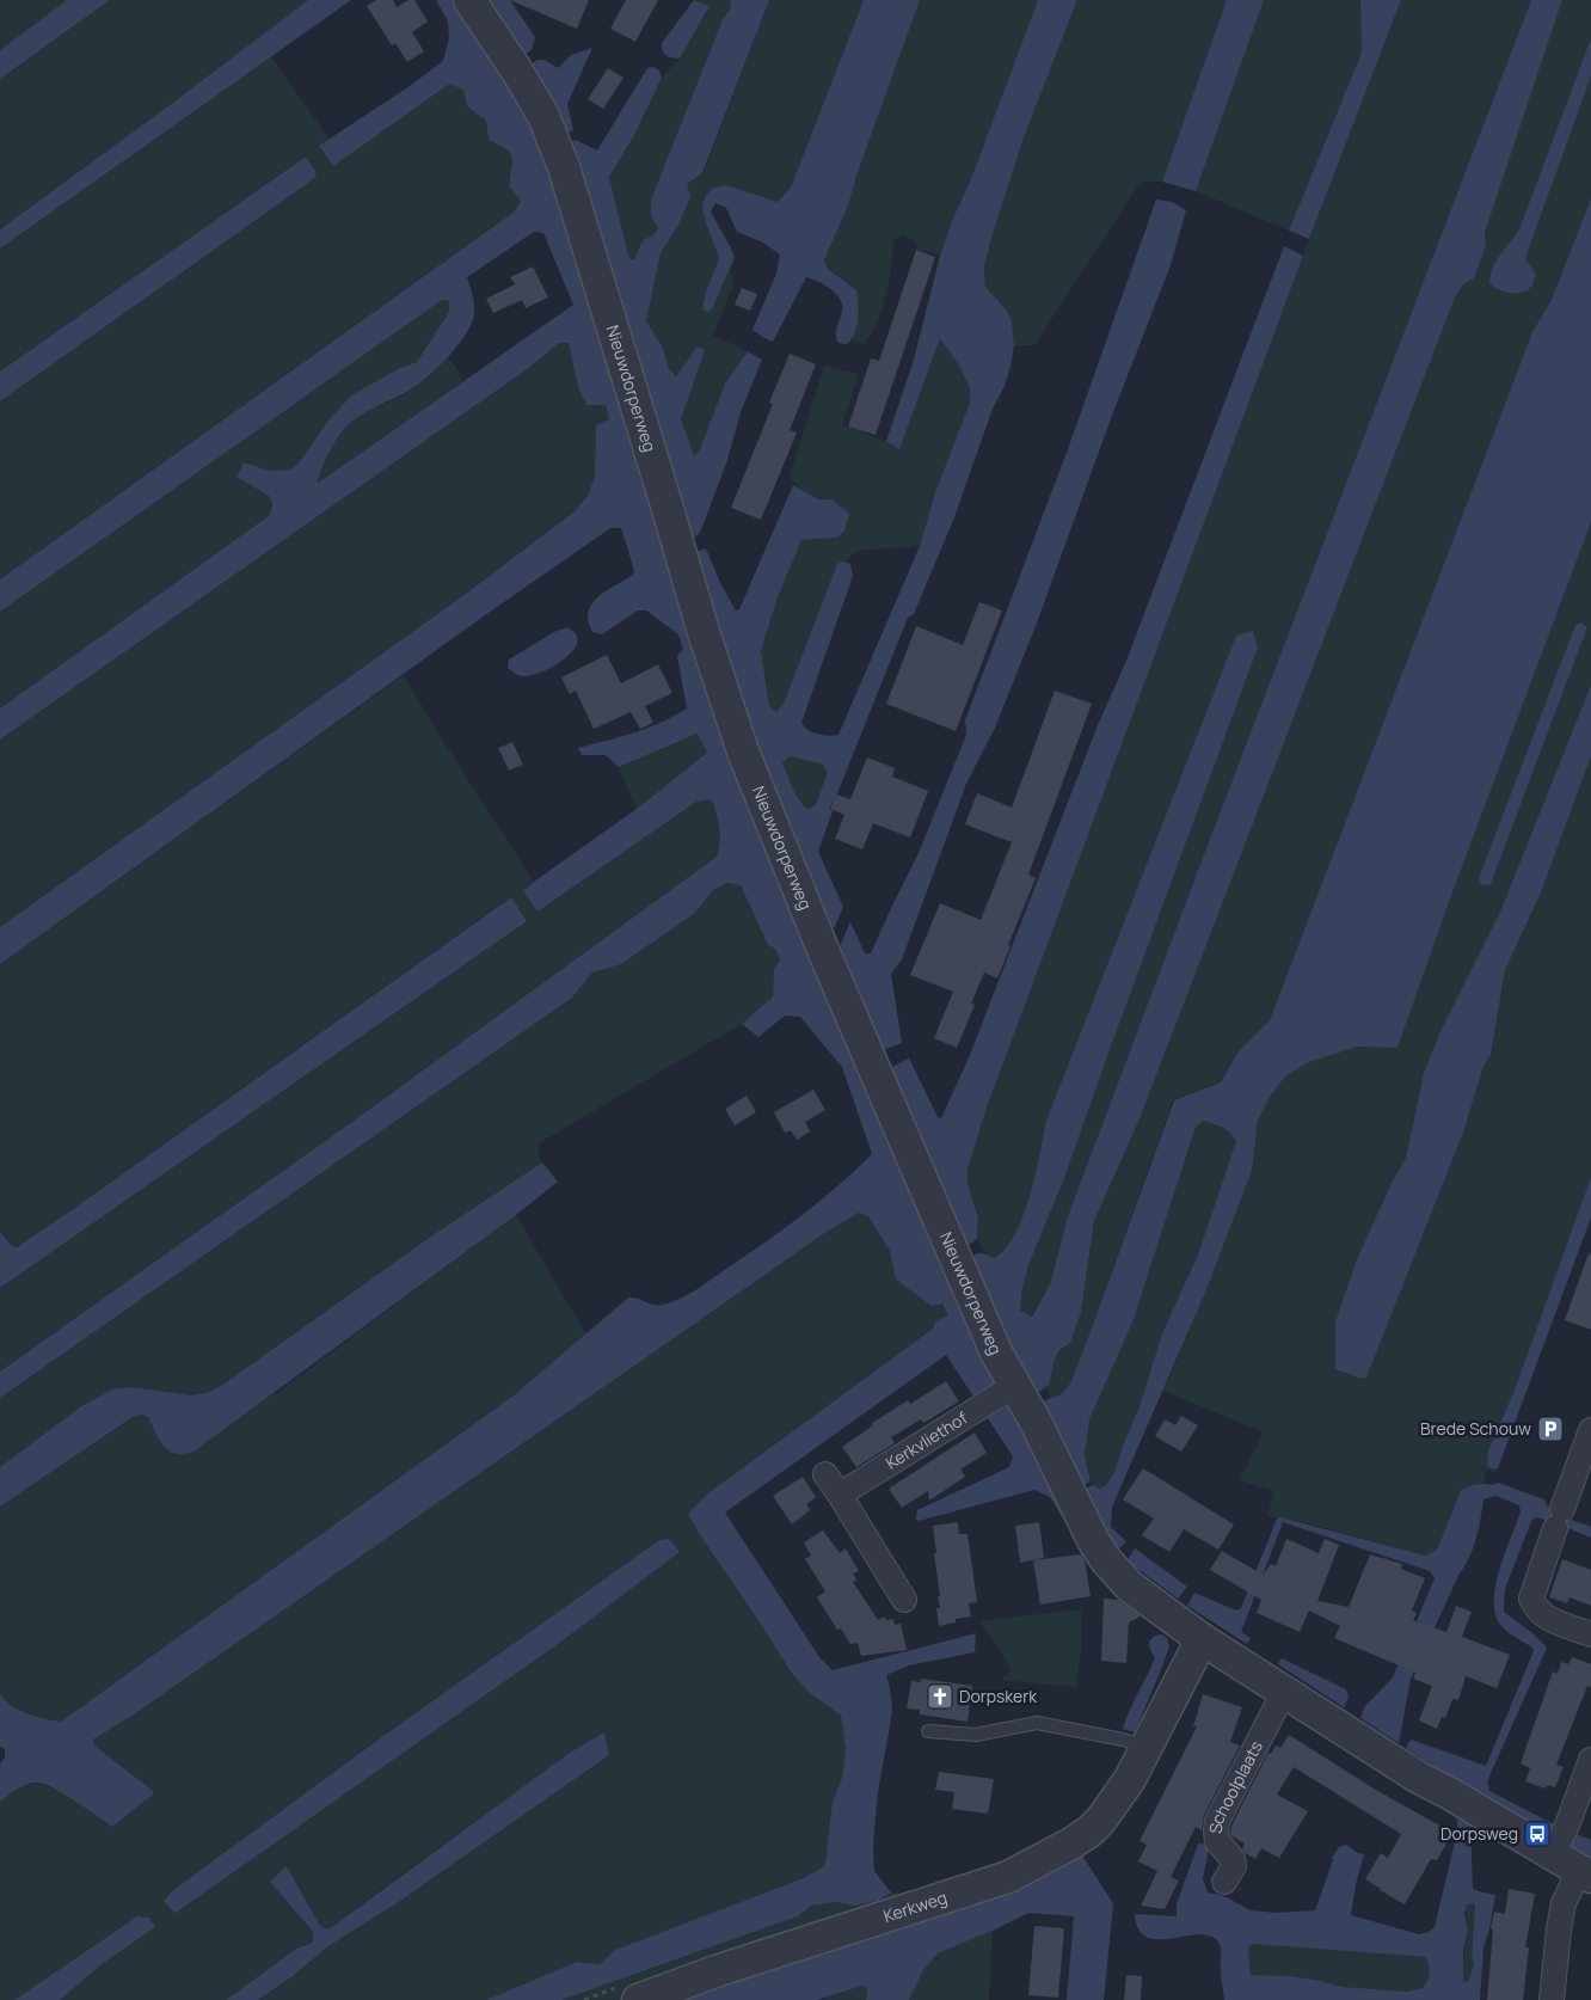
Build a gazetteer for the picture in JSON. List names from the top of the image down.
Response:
{
  "streets": {
    "street": [
      "Nieuwdorperweg",
      "Kerkvliethof",
      "Schoolplaats",
      "Kerkweg"
    ]
  },
  "crossings": [
    ["Nieuwdorperweg", "Kerkvliethof"],
    ["Nieuwdorperweg", "Kerkweg"]
  ],
  "places": {
    "parking": ["Brede Schouw"],
    "church": ["Dorpskerk"],
    "bus stop": ["Dorpsweg"]
  }
}
